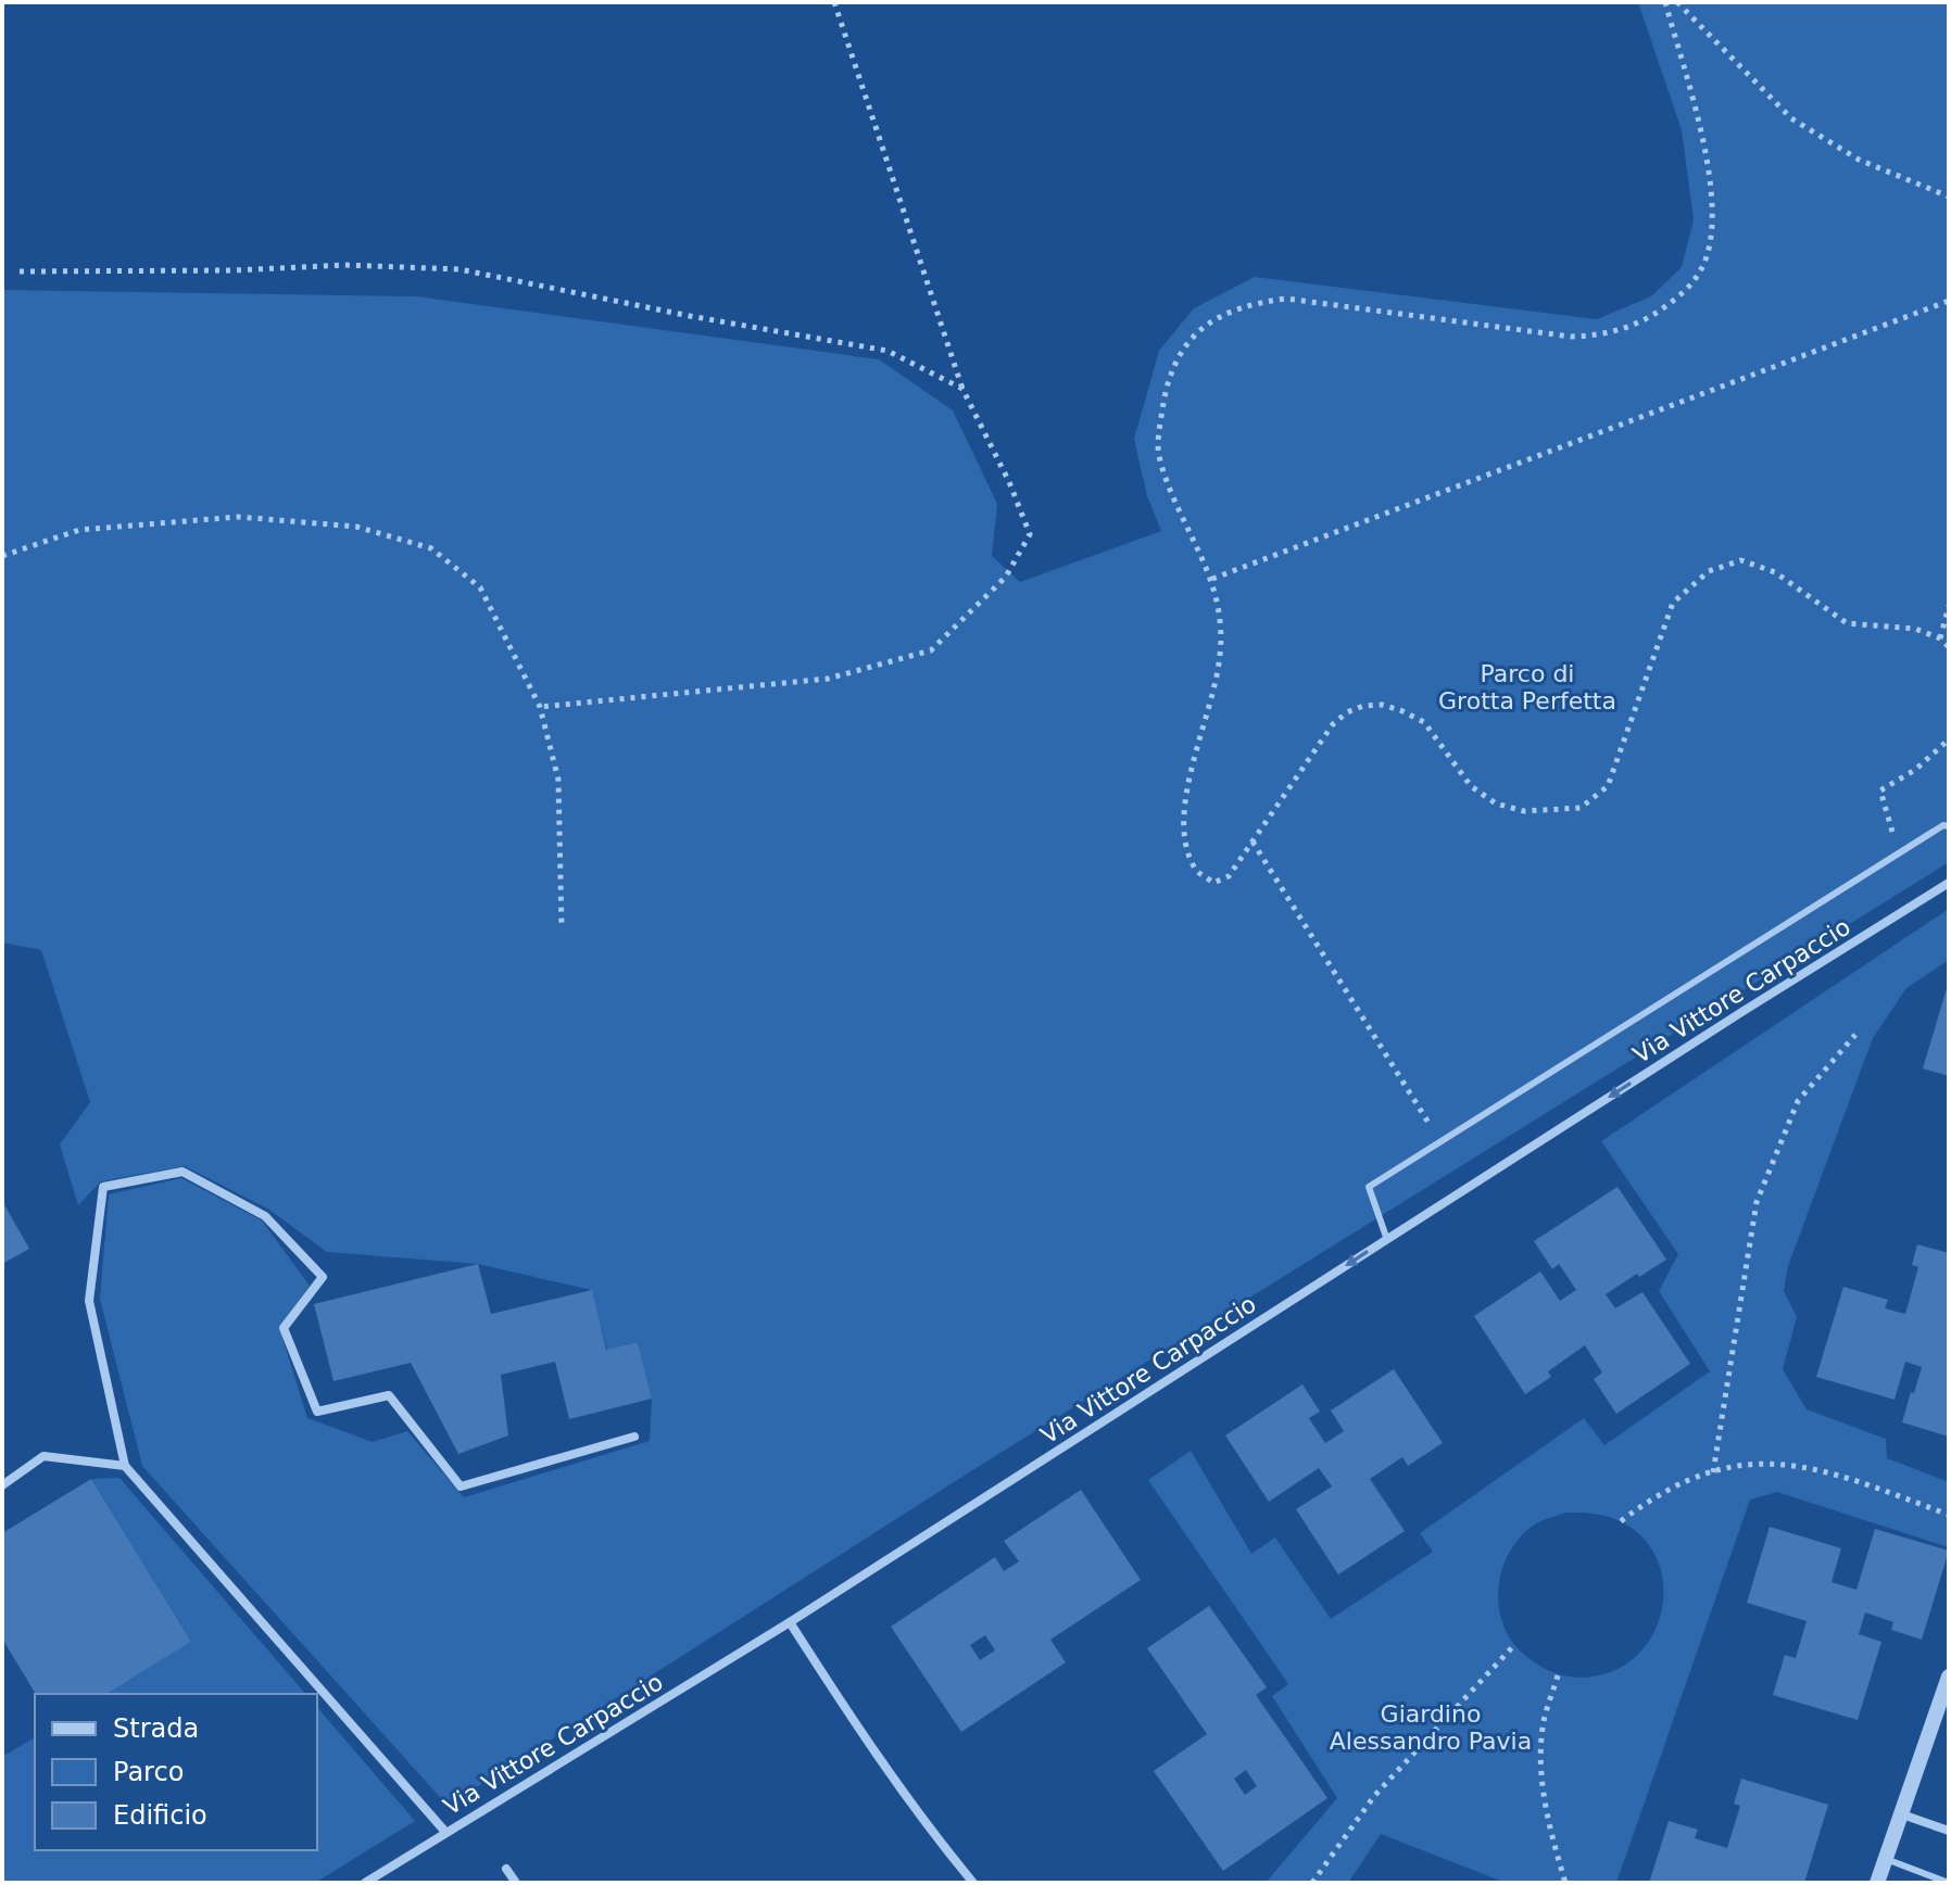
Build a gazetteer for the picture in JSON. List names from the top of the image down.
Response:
{
  "streets": {
    "street": ["Via Vittore Carpaccio"]
  },
  "one_way": ["Via Vittore Carpaccio"],
  "parks": ["Parco di Grotta Perfetta", "Giardino Alessandro Pavia"],
  "legend": ["Strada", "Parco", "Edificio"]
}
